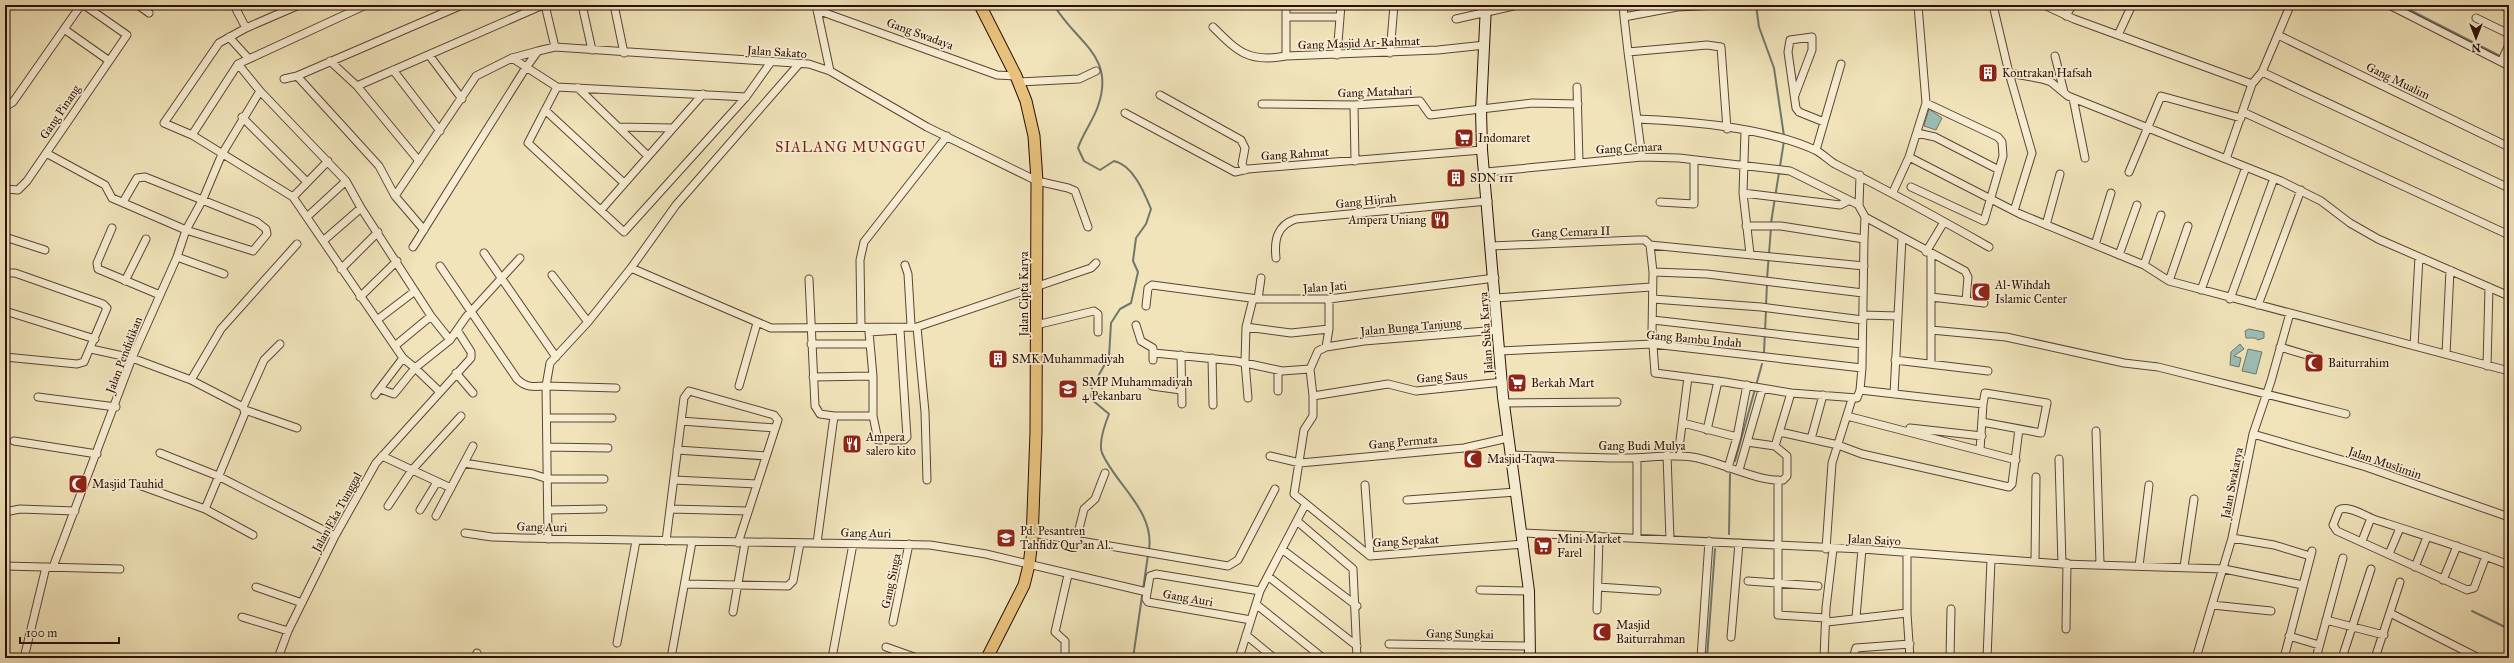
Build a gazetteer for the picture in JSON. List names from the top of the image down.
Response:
{
  "streets": {
    "main road": ["Jalan Cipta Karya", "Jalan Suka Karya"],
    "street": [
      "Gang Swadaya",
      "Gang Masjid Ar-Rahmat",
      "Jalan Sakato",
      "Gang Mualim",
      "Gang Matahari",
      "Gang Pinang",
      "Gang Cemara",
      "Gang Rahmat",
      "Gang Hijrah",
      "Gang Cemara II",
      "Jalan Jati",
      "Jalan Bunga Tanjung",
      "Gang Bambu Indah",
      "Jalan Pendidikan",
      "Gang Saus",
      "Gang Permata",
      "Gang Budi Mulya",
      "Jalan Muslimin",
      "Jalan Swakarya",
      "Jalan Eka Tunggal",
      "Gang Auri",
      "Jalan Saiyo",
      "Gang Sepakat",
      "Gang Singa",
      "Gang Sungkai"
    ]
  },
  "crossings": [
    ["Gang Swadaya", "Jalan Cipta Karya"],
    ["Gang Masjid Ar-Rahmat", "Jalan Suka Karya"],
    ["Jalan Sakato", "Jalan Cipta Karya"],
    ["Gang Matahari", "Jalan Suka Karya"],
    ["Gang Cemara", "Jalan Suka Karya"],
    ["Gang Rahmat", "Jalan Suka Karya"],
    ["Gang Hijrah", "Jalan Suka Karya"],
    ["Gang Cemara II", "Jalan Suka Karya"],
    ["Jalan Jati", "Jalan Suka Karya"],
    ["Jalan Cipta Karya", "Gang Auri"],
    ["Jalan Bunga Tanjung", "Jalan Suka Karya"],
    ["Jalan Suka Karya", "Gang Bambu Indah"],
    ["Jalan Suka Karya", "Gang Saus"],
    ["Jalan Suka Karya", "Gang Permata"],
    ["Jalan Suka Karya", "Gang Budi Mulya"],
    ["Jalan Suka Karya", "Jalan Saiyo"],
    ["Jalan Suka Karya", "Gang Sepakat"],
    ["Jalan Suka Karya", "Gang Sungkai"],
    ["Gang Permata", "Gang Sepakat"],
    ["Jalan Muslimin", "Jalan Swakarya"],
    ["Jalan Swakarya", "Jalan Saiyo"],
    ["Gang Auri", "Gang Singa"],
    ["Jalan Saiyo", "Gang Sepakat"]
  ],
  "districts": ["SIALANG MUNGGU"],
  "places": {
    "building": ["Kontrakan Hafsah", "SDN 111", "SMK Muhammadiyah"],
    "supermarket": ["Indomaret", "Berkah Mart", "Mini Market Farel"],
    "restaurant": ["Ampera Uniang", "Ampera salero kito"],
    "mosque": [
      "Al-Wihdah Islamic Center",
      "Baiturrahim",
      "Masjid Taqwa",
      "Masjid Tauhid",
      "Masjid Baiturrahman"
    ],
    "school or university": ["SMP Muhammadiyah 4 Pekanbaru", "Pd. Pesantren Tahfidz Qur'an Al.."]
  },
  "scale_bar": "100 m",
  "north": "bottom"
}
